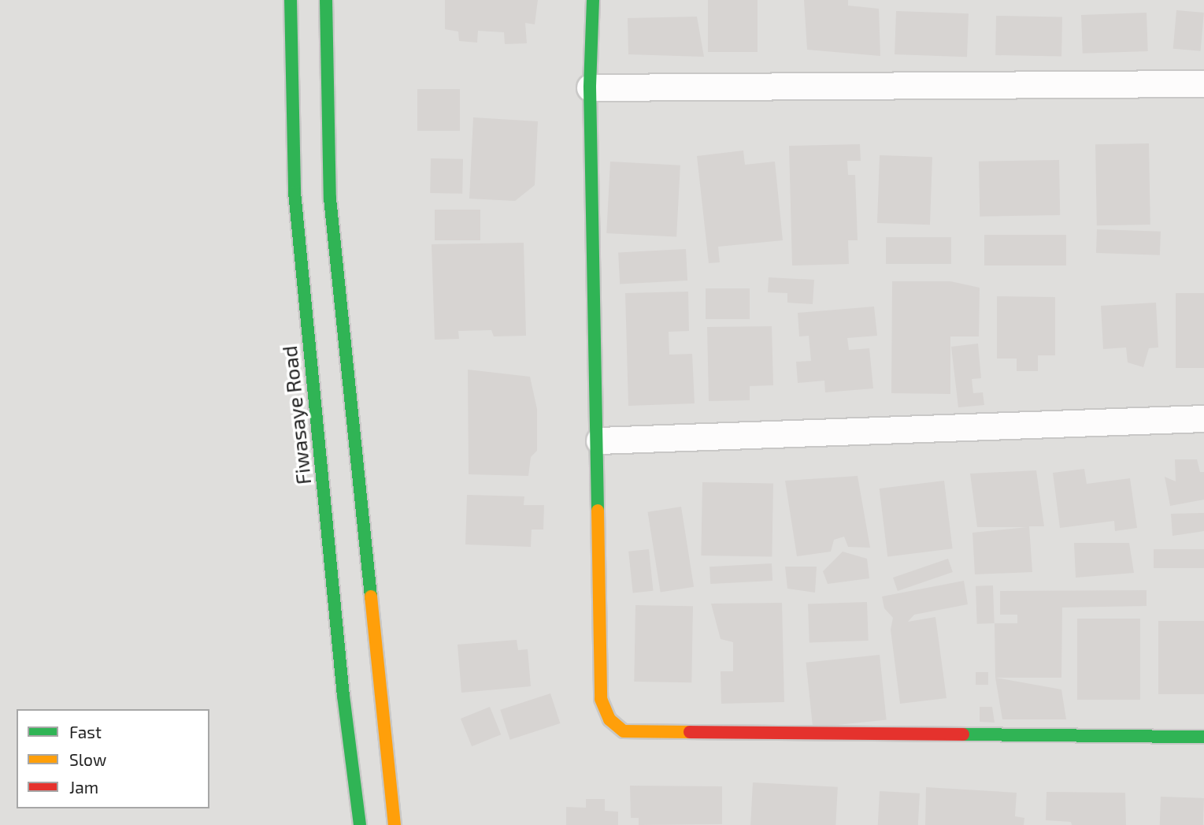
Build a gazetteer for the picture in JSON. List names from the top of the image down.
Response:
{
  "streets": {
    "main road": ["Fiwasaye Road"]
  },
  "legend": ["Fast", "Slow", "Jam"]
}
